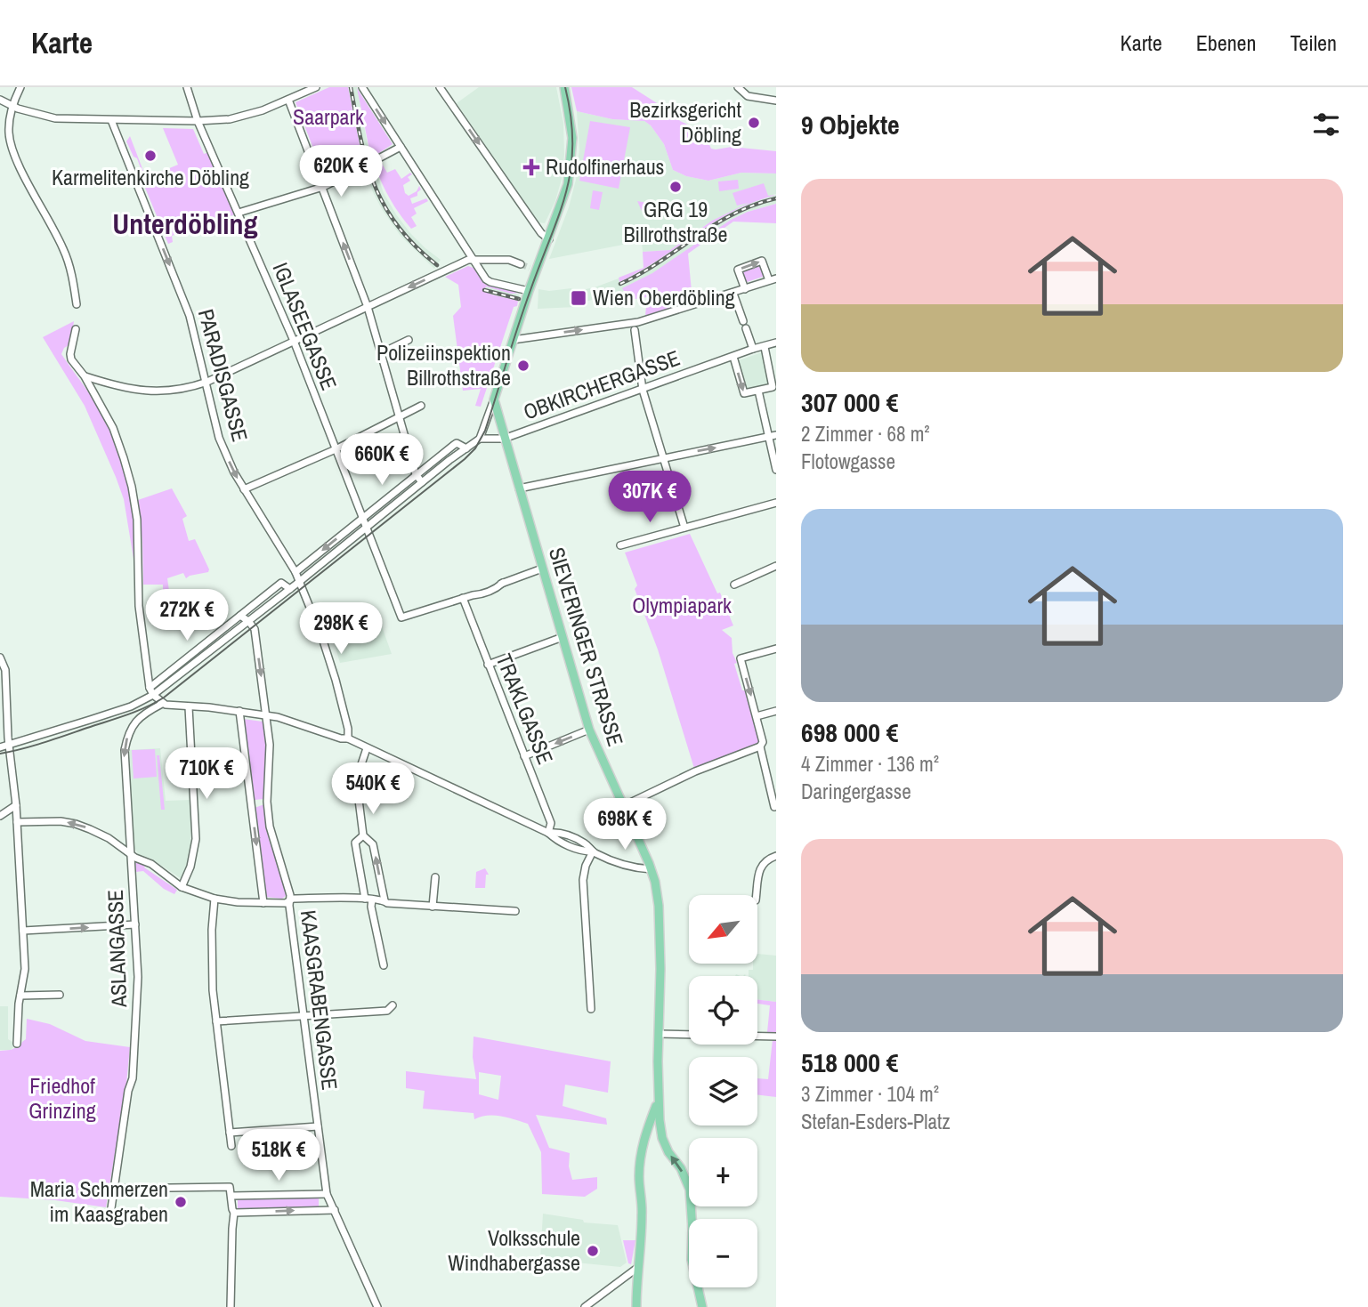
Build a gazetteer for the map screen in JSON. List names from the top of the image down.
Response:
{
  "streets": {
    "main road": ["SIEVERINGER STRASSE"],
    "street": [
      "IGLASEEGASSE",
      "PARADISGASSE",
      "OBKIRCHERGASSE",
      "TRAKLGASSE",
      "ASLANGASSE",
      "KAASGRABENGASSE"
    ]
  },
  "crossings": [
    ["IGLASEEGASSE", "TRAKLGASSE"],
    ["OBKIRCHERGASSE", "SIEVERINGER STRASSE"]
  ],
  "one_way": ["PARADISGASSE"],
  "districts": ["Unterdöbling"],
  "parks": ["Saarpark", "Olympiapark", "Friedhof Grinzing"],
  "places": {
    "other": [
      "Bezirksgericht Döbling",
      "Karmelitenkirche Döbling",
      "GRG 19 Billrothstraße",
      "Polizeiinspektion Billrothstraße",
      "Maria Schmerzen im Kaasgraben",
      "Volksschule Windhabergasse"
    ],
    "health": ["Rudolfinerhaus"],
    "transit": ["Wien Oberdöbling"]
  },
  "north": "bottom left",
  "page": {
    "header": "Karte",
    "nav": ["Karte", "Ebenen", "Teilen"],
    "heading": "9 Objekte",
    "price": [
      "620K €",
      "660K €",
      "307K €",
      "272K €",
      "298K €",
      "710K €",
      "540K €",
      "698K €",
      "518K €"
    ],
    "list": [
      {
        "name": "307 000 €",
        "note": "2 Zimmer · 68 m² · Flotowgasse"
      },
      {
        "name": "698 000 €",
        "note": "4 Zimmer · 136 m² · Daringergasse"
      },
      {
        "name": "518 000 €",
        "note": "3 Zimmer · 104 m² · Stefan-Esders-Platz"
      }
    ],
    "map_buttons": ["+", "−"]
  }
}
